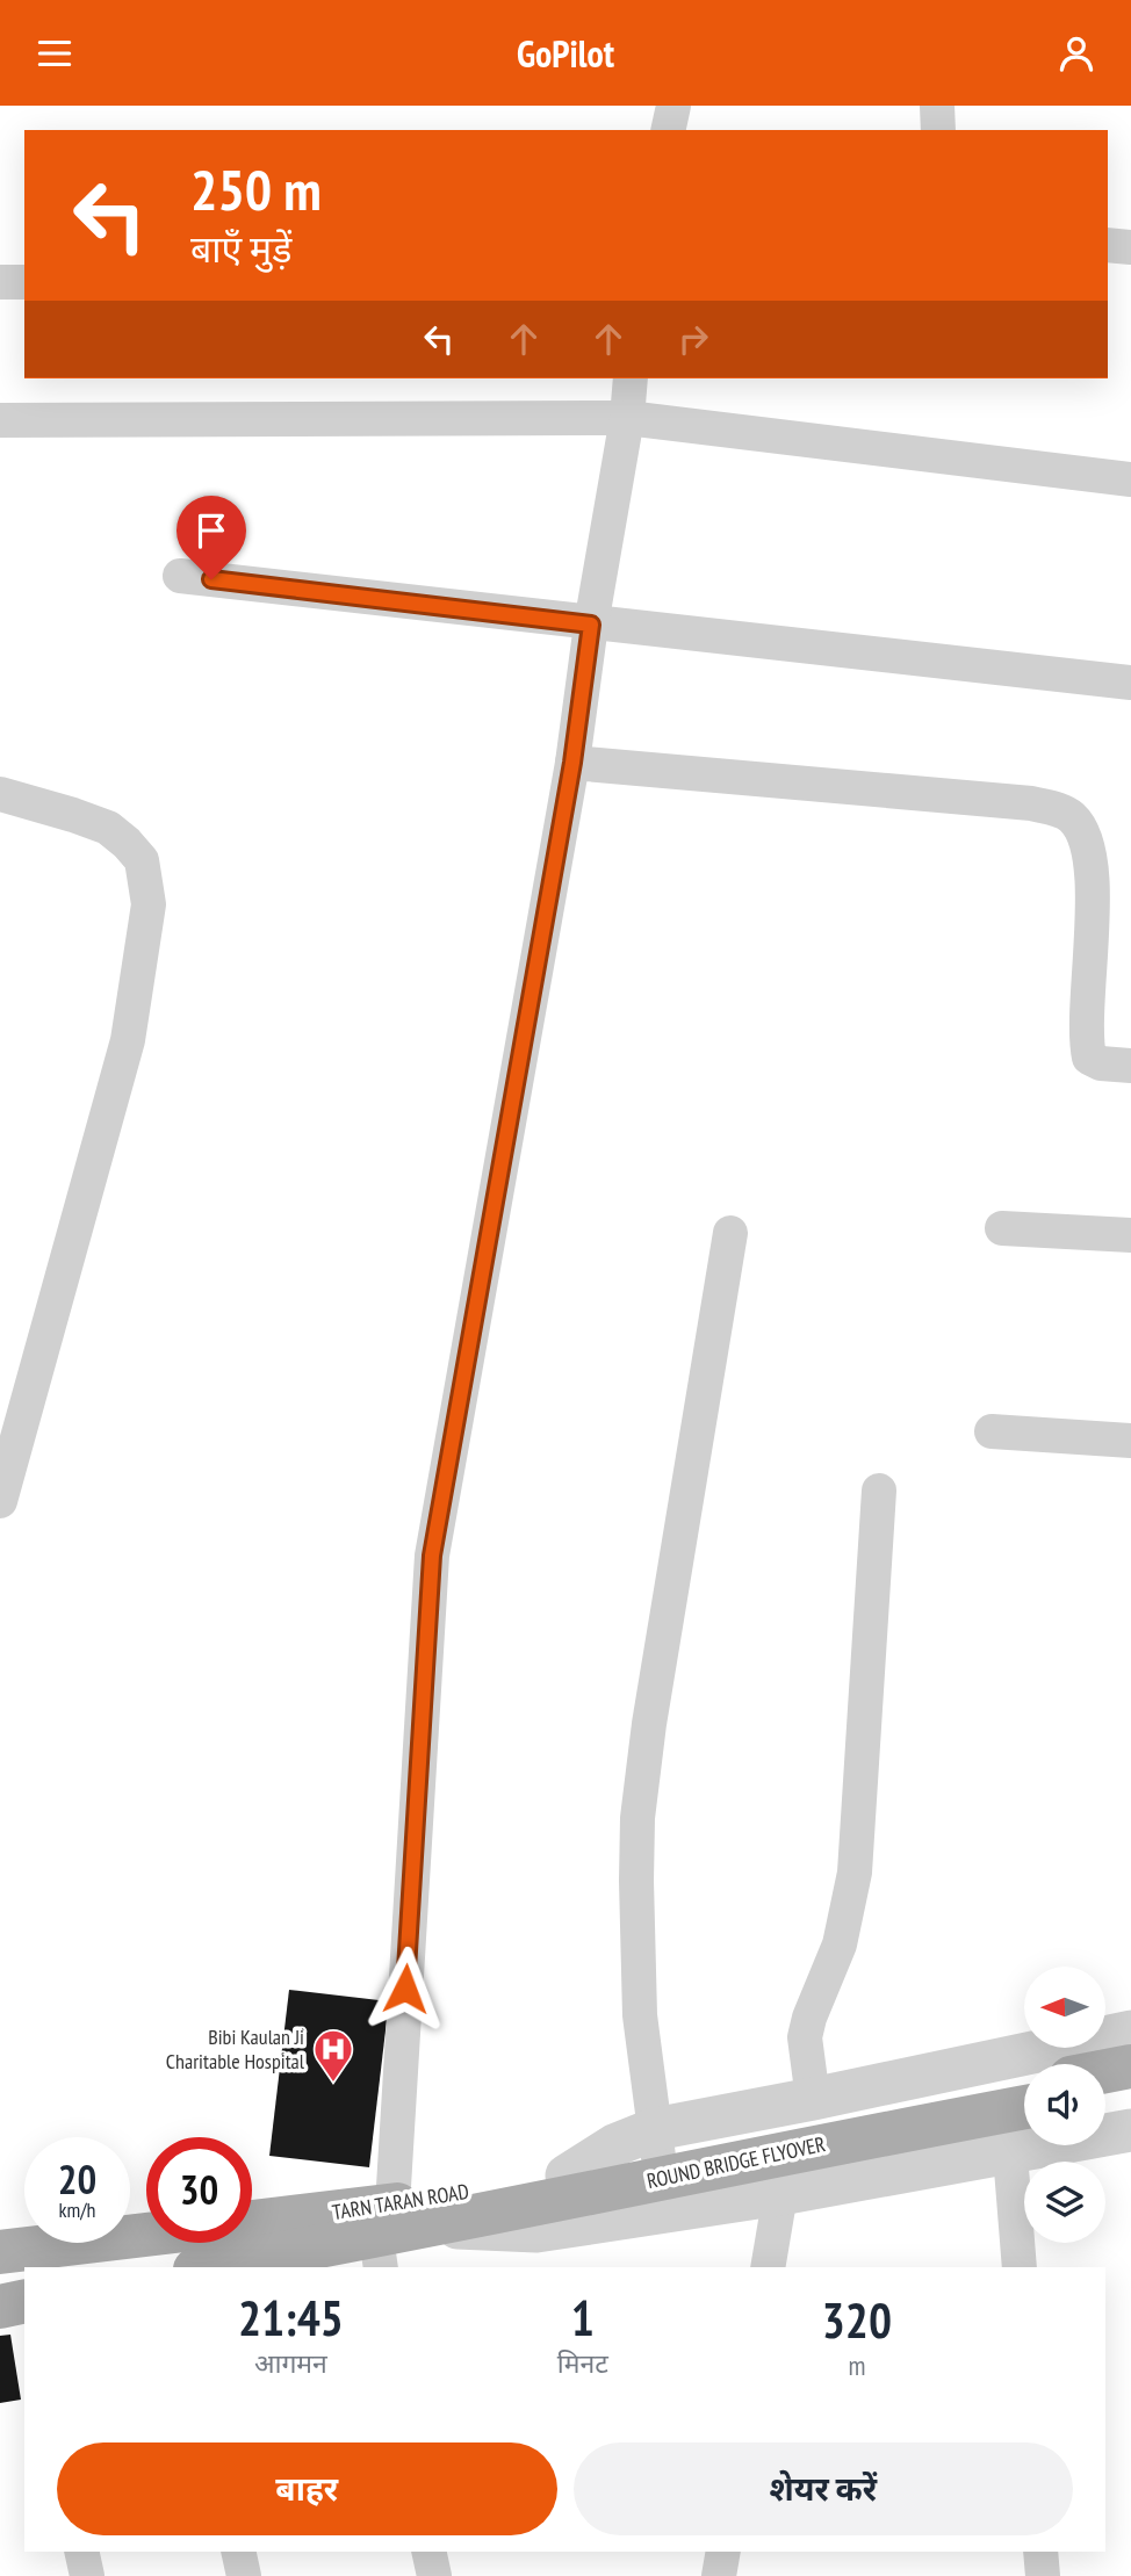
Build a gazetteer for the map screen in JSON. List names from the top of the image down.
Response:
{
  "streets": {
    "main road": ["ROUND BRIDGE FLYOVER", "TARN TARAN ROAD"]
  },
  "crossings": [
    ["ROUND BRIDGE FLYOVER", "TARN TARAN ROAD"]
  ],
  "places": {
    "hospital": ["Bibi Kaulan Ji Charitable Hospital"]
  },
  "north": "left",
  "page": {
    "header": "GoPilot",
    "turn": ["250 m", "बाएँ मुड़ें"],
    "speed": "20 km/h",
    "limit": "30",
    "eta": [
      "21:45",
      "आगमन",
      "1",
      "मिनट",
      "320",
      "m"
    ],
    "buttons": ["बाहर", "शेयर करें"]
  }
}
